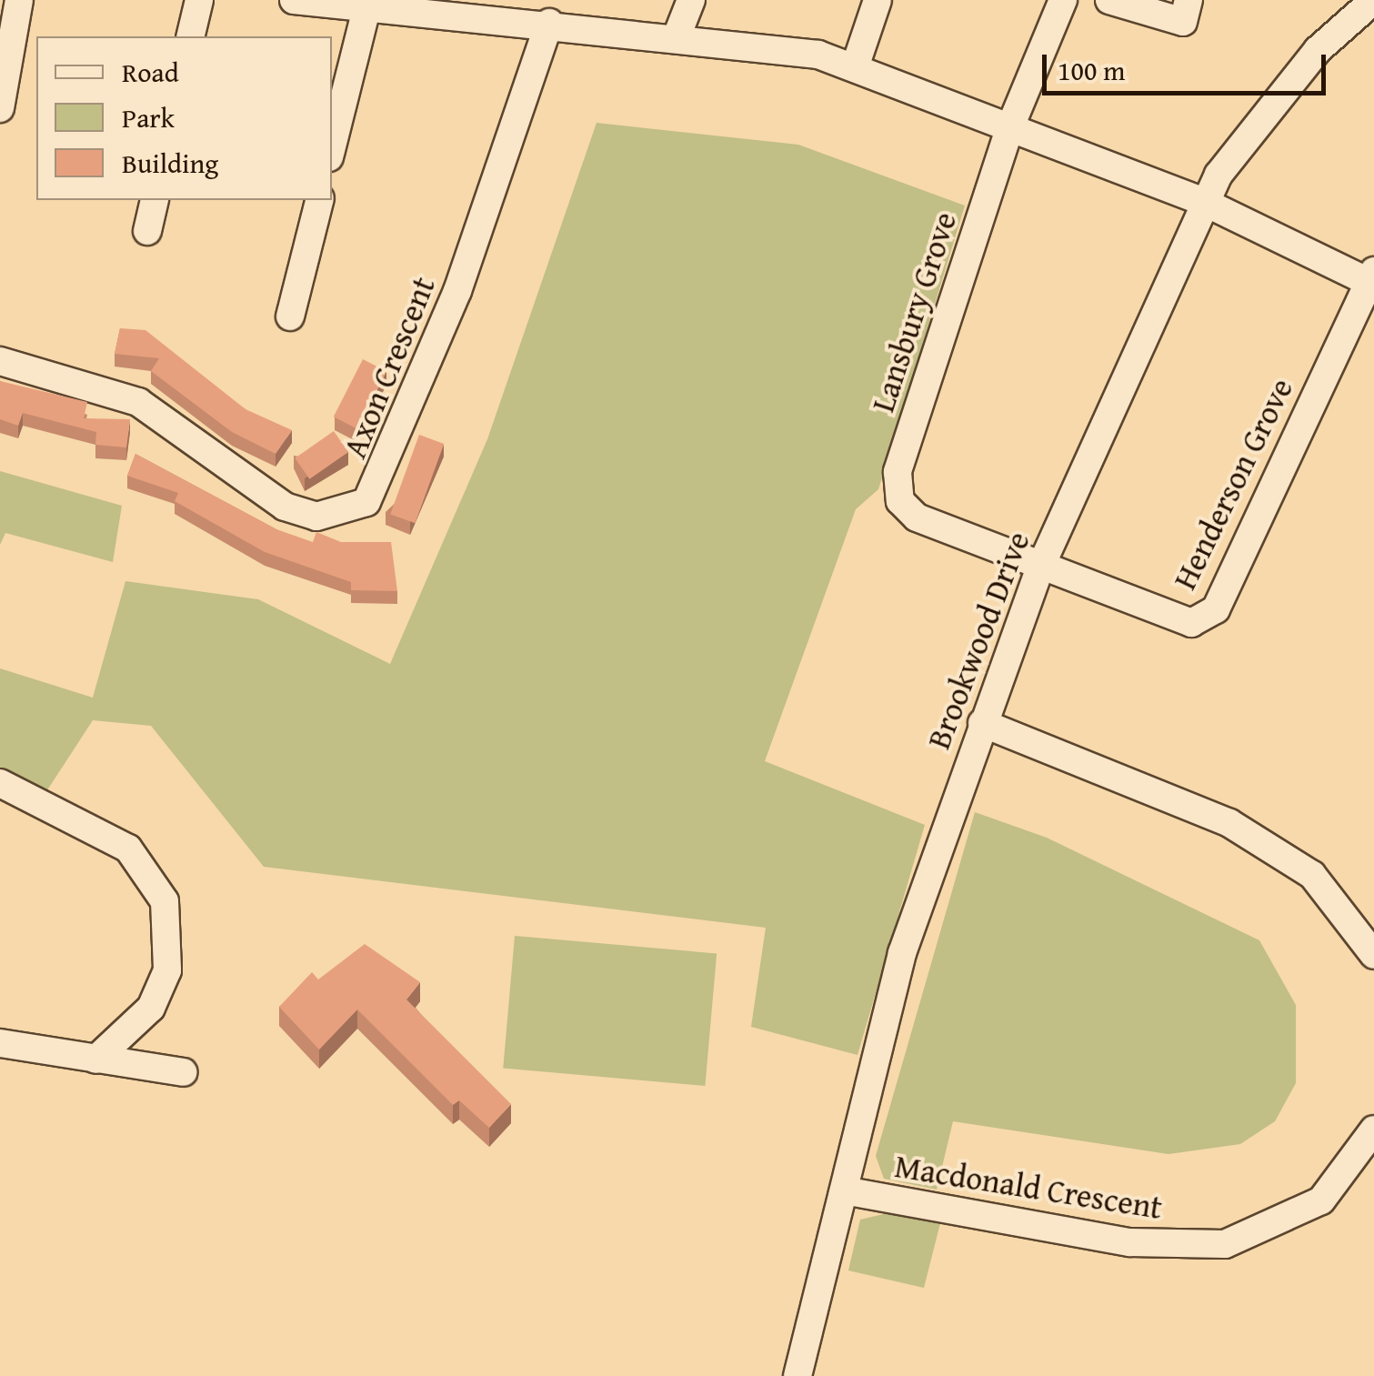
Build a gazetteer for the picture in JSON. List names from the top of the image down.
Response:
{
  "streets": {
    "street": [
      "Lansbury Grove",
      "Axon Crescent",
      "Henderson Grove",
      "Brookwood Drive",
      "Macdonald Crescent"
    ]
  },
  "crossings": [
    ["Lansbury Grove", "Henderson Grove"],
    ["Lansbury Grove", "Brookwood Drive"],
    ["Henderson Grove", "Brookwood Drive"],
    ["Brookwood Drive", "Macdonald Crescent"]
  ],
  "legend": ["Road", "Park", "Building"],
  "scale_bar": "100 m"
}
